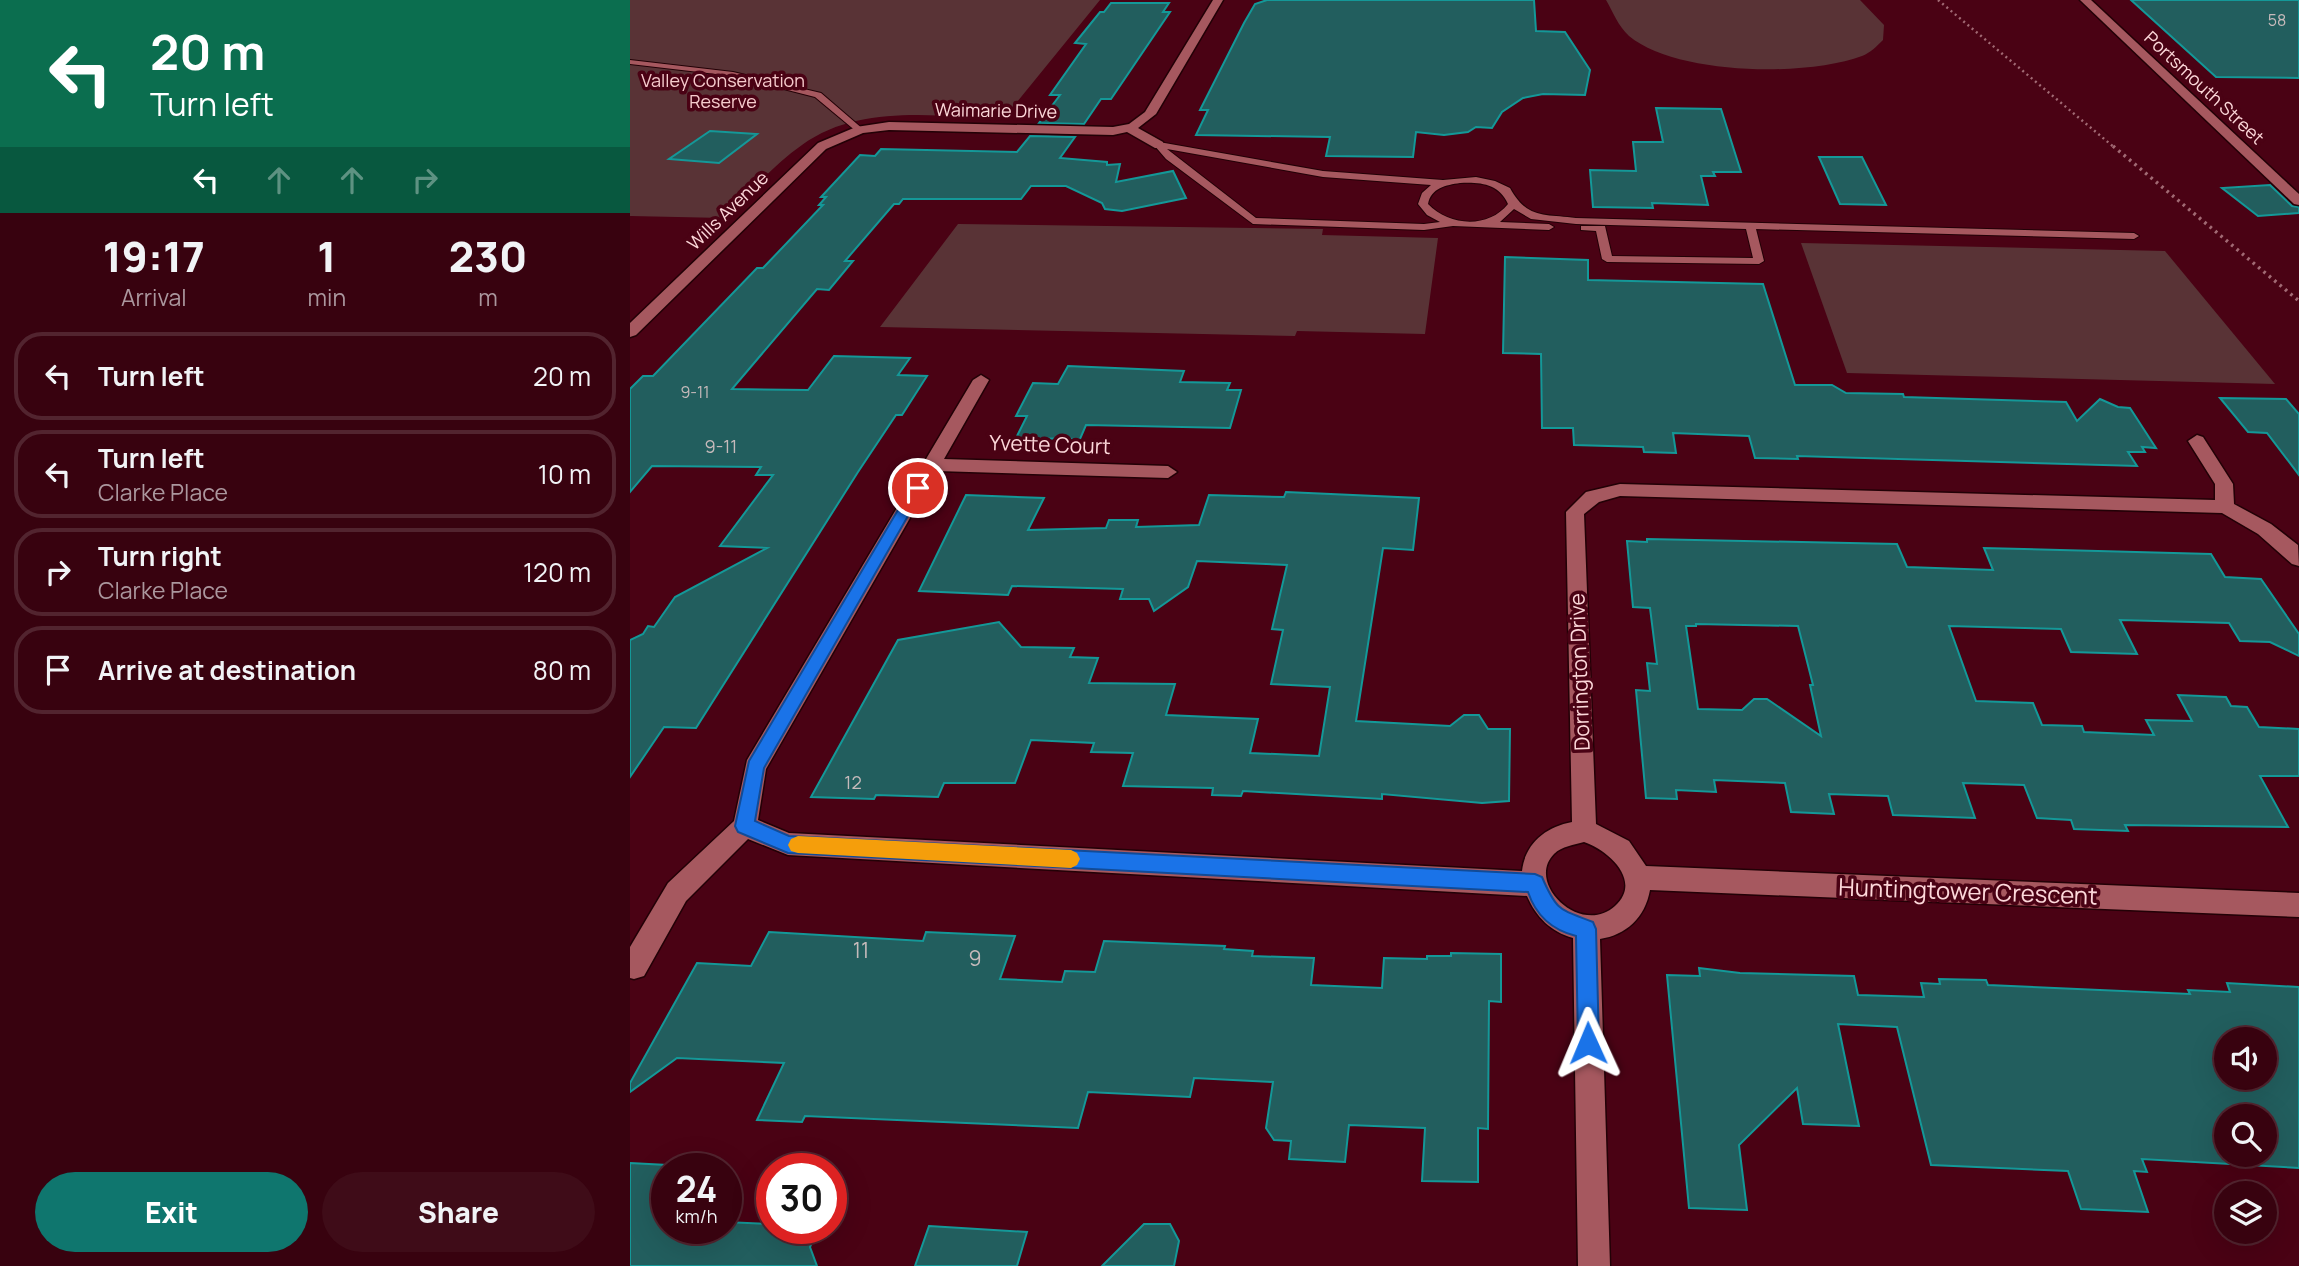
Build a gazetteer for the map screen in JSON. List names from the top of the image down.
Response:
{
  "streets": {
    "street": [
      "Portsmouth Street",
      "Waimarie Drive",
      "Wills Avenue",
      "Yvette Court",
      "Dorrington Drive",
      "Huntingtower Crescent"
    ]
  },
  "crossings": [
    ["Waimarie Drive", "Wills Avenue"],
    ["Dorrington Drive", "Huntingtower Crescent"]
  ],
  "parks": ["Valley Conservation Reserve"],
  "house_numbers": [
    "58",
    "9-11",
    "9-11",
    "12",
    "11",
    "9"
  ],
  "page": {
    "turn": ["20 m", "Turn left"],
    "eta": [
      "19:17",
      "Arrival",
      "1",
      "min",
      "230",
      "m"
    ],
    "list": [
      {
        "name": "Turn left",
        "value": "20 m"
      },
      {
        "name": "Turn left",
        "note": "Clarke Place",
        "value": "10 m"
      },
      {
        "name": "Turn right",
        "note": "Clarke Place",
        "value": "120 m"
      },
      {
        "name": "Arrive at destination",
        "value": "80 m"
      }
    ],
    "speed": "24 km/h",
    "limit": "30",
    "buttons": ["Exit", "Share"]
  }
}
